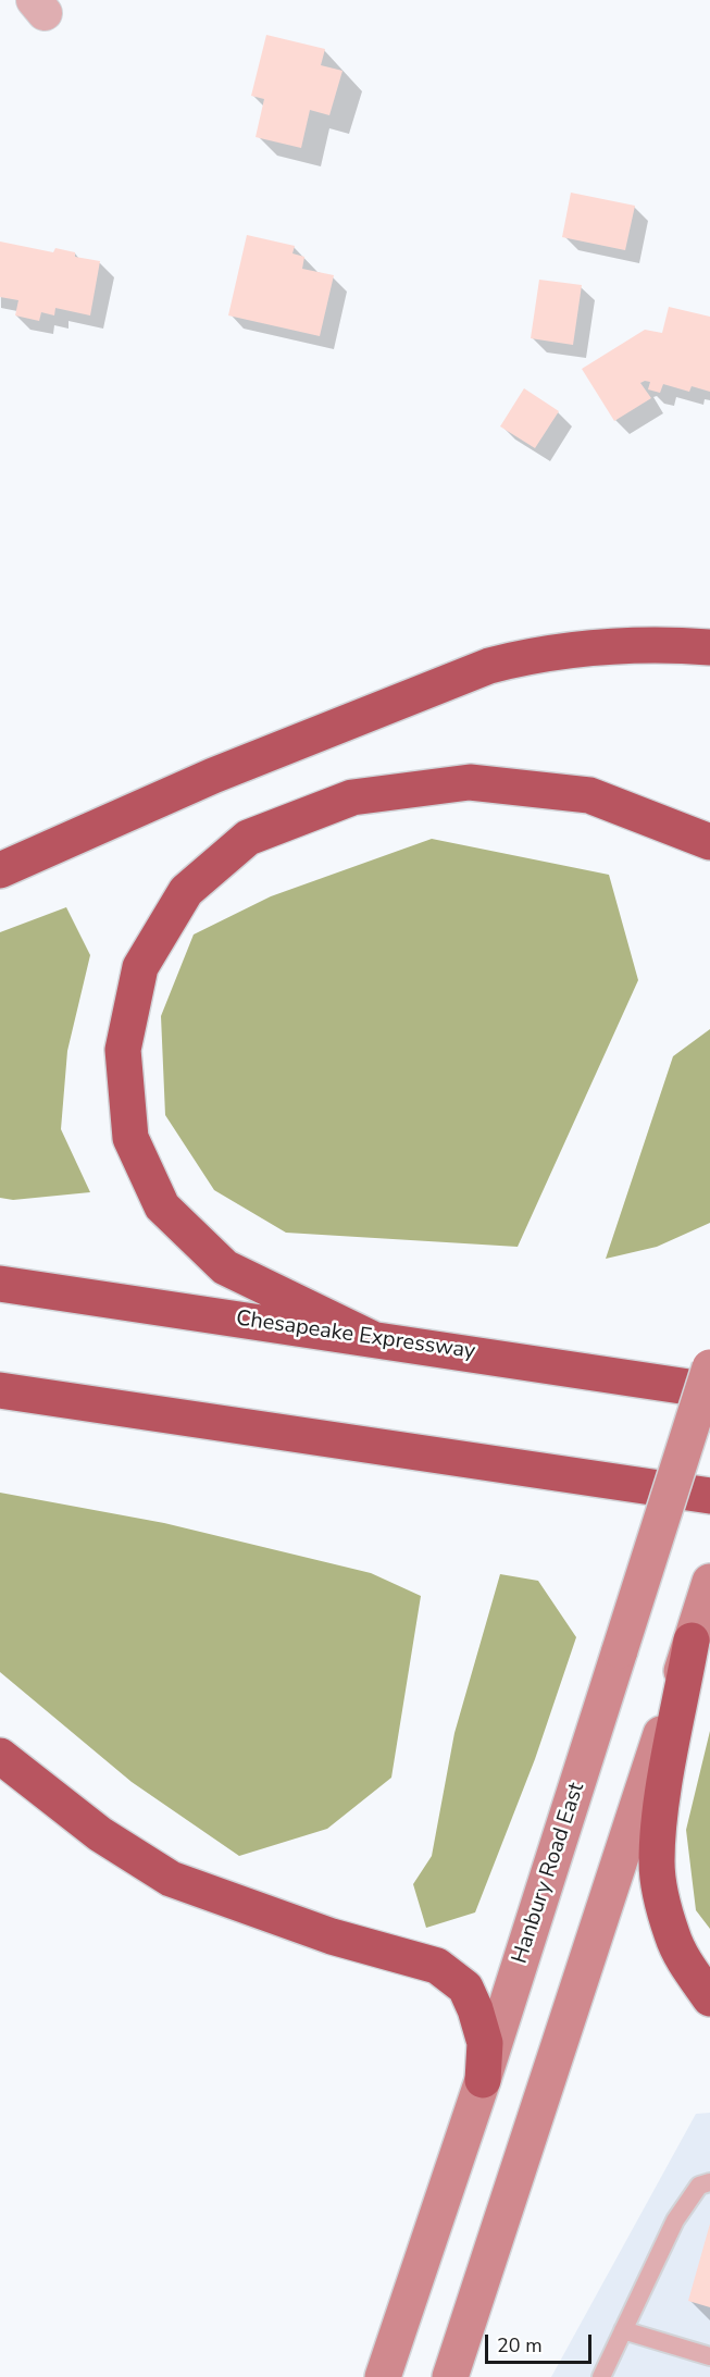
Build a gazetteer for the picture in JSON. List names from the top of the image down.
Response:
{
  "streets": {
    "highway": ["Chesapeake Expressway"],
    "main road": ["Hanbury Road East"]
  },
  "scale_bar": "20 m"
}
